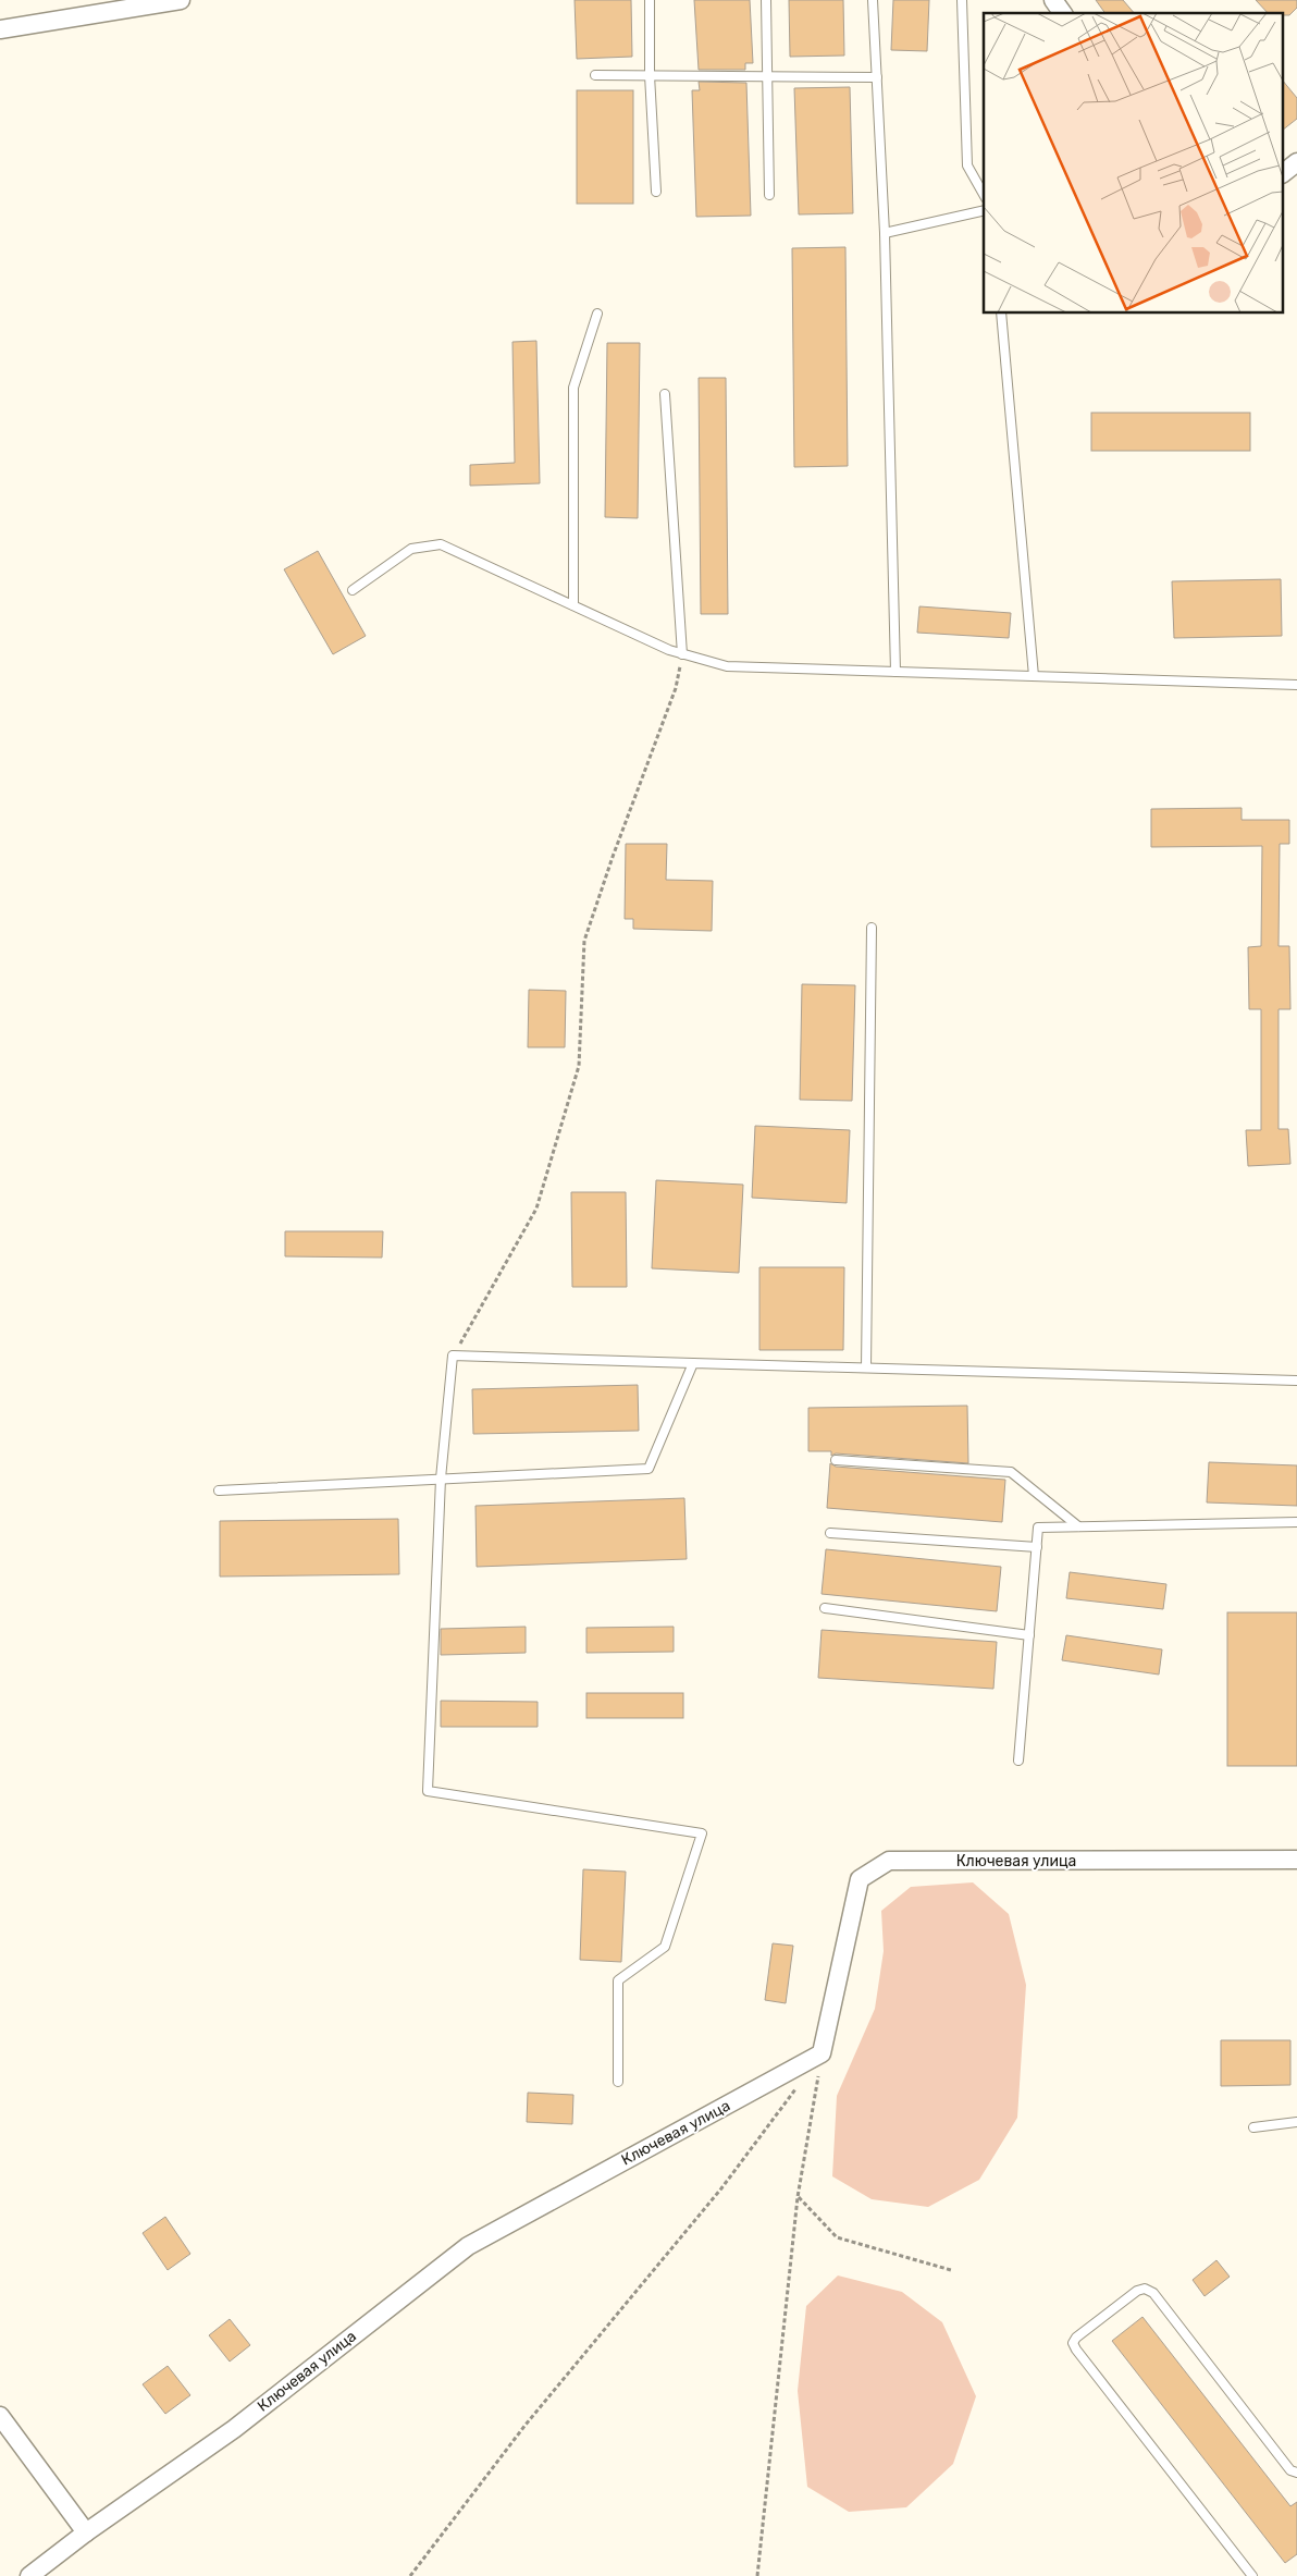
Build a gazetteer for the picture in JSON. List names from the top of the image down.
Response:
{
  "streets": {
    "street": ["Ключевая улица"]
  }
}
